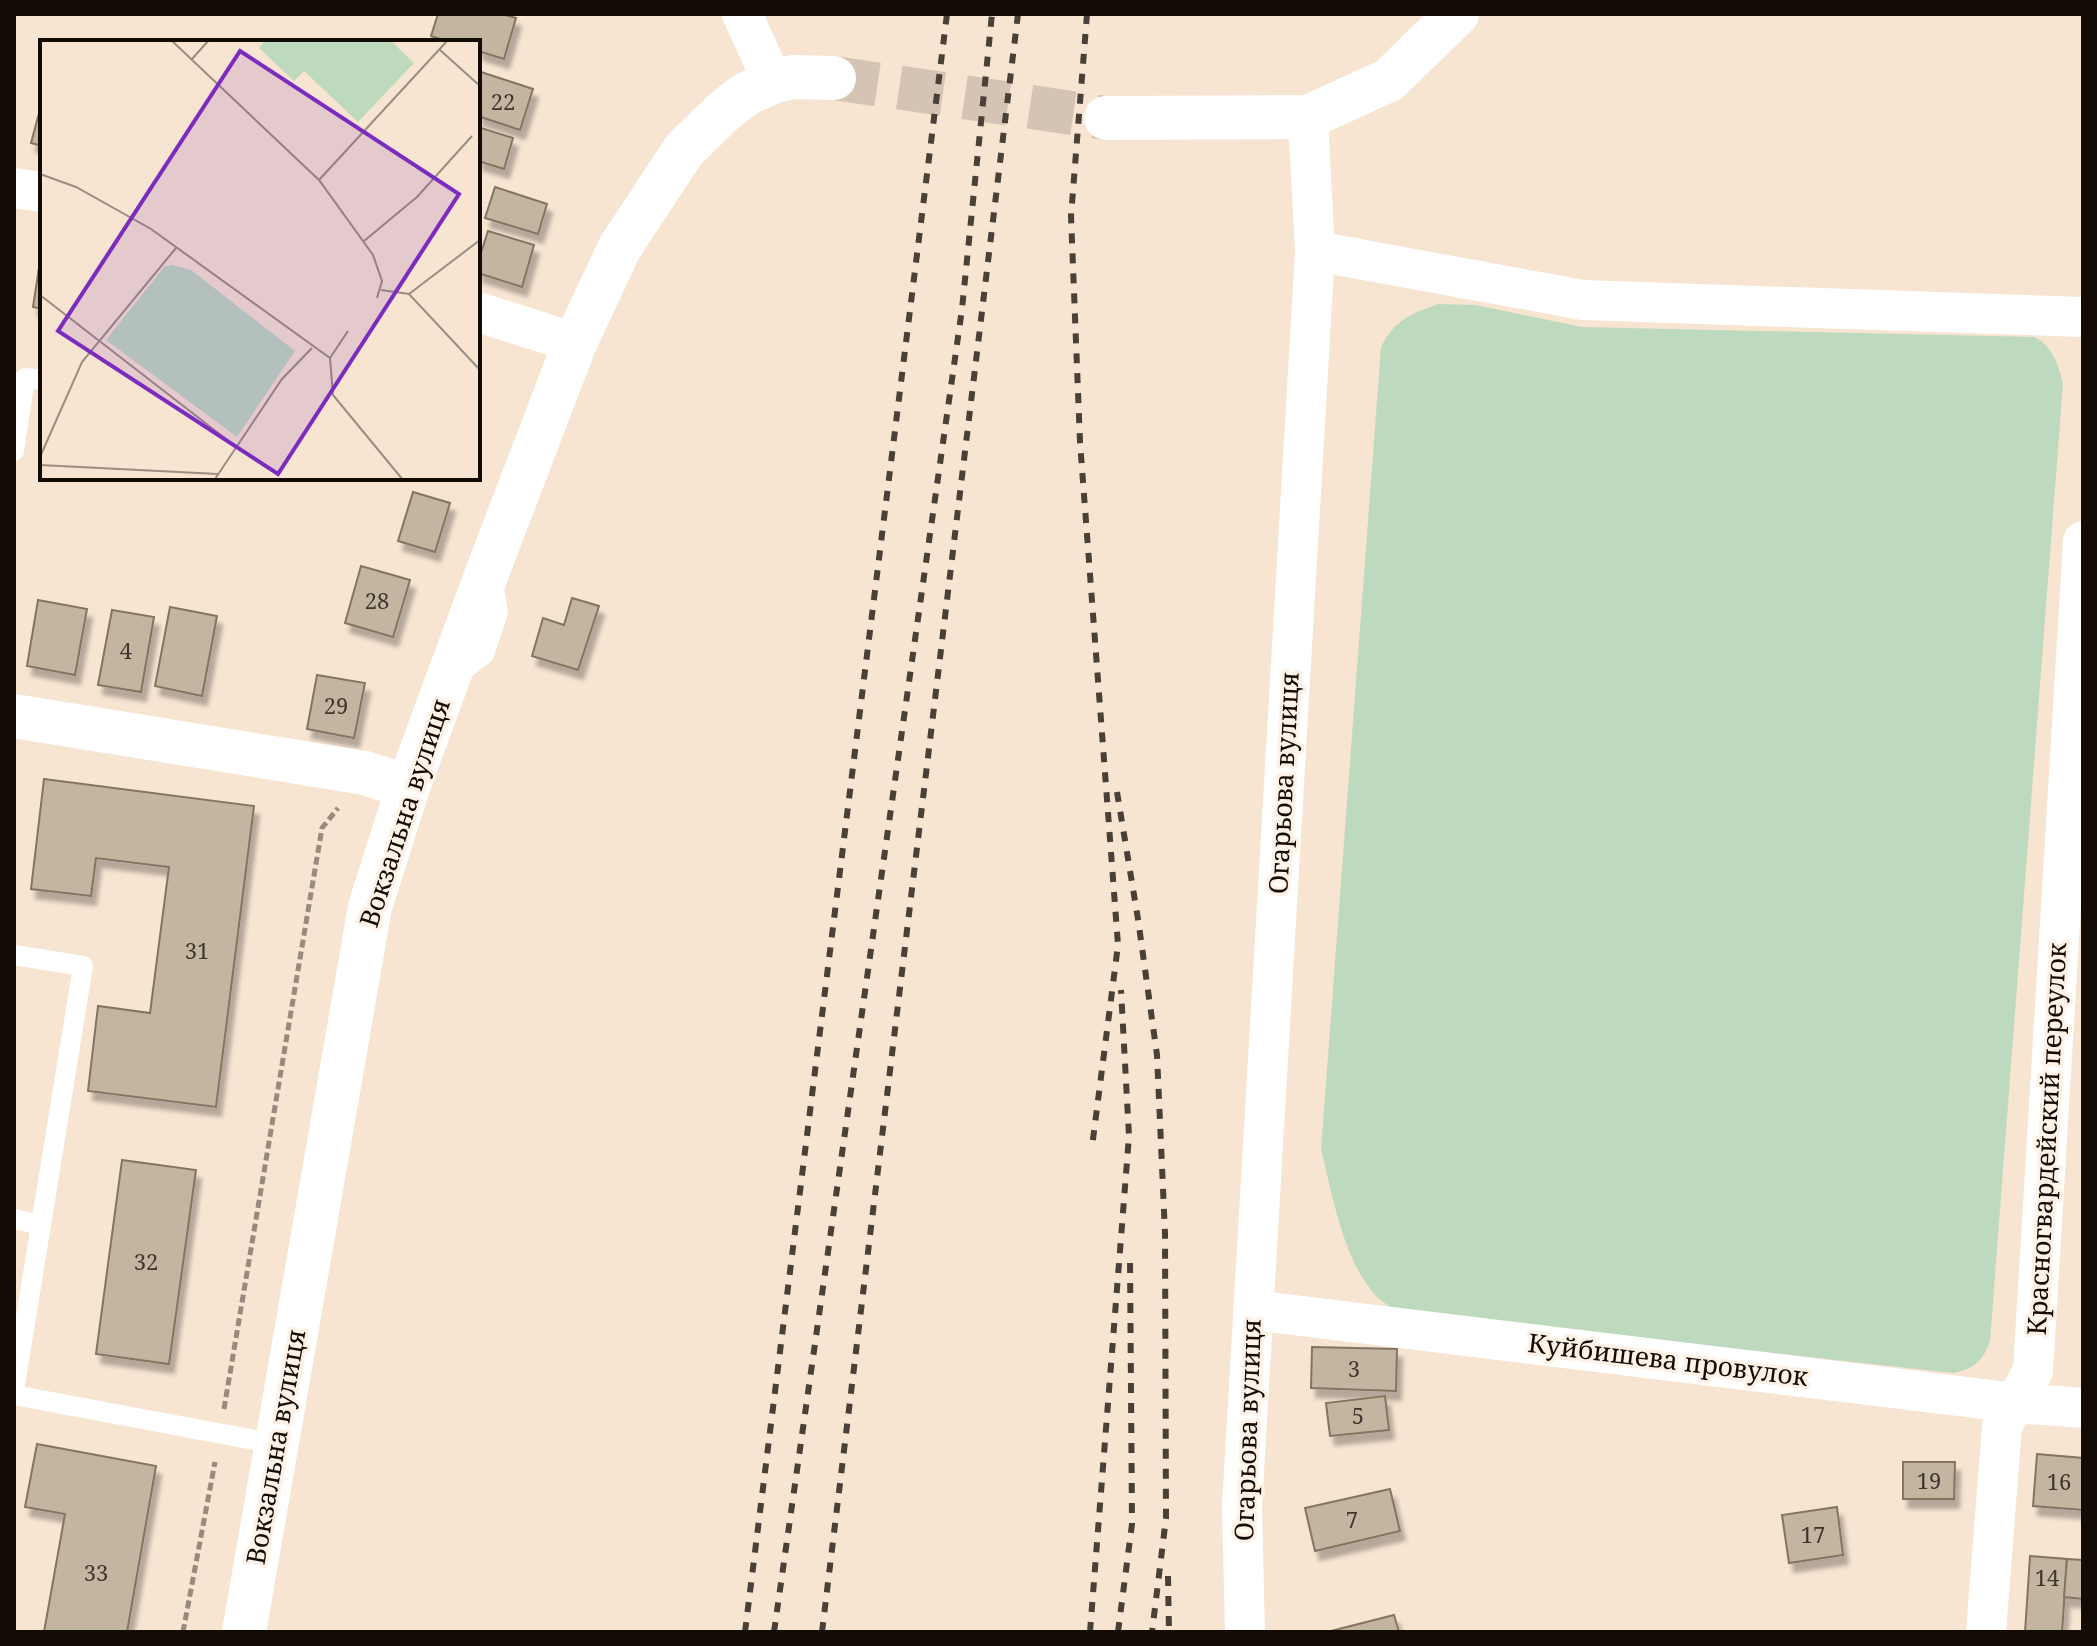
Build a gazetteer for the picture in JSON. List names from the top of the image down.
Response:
{
  "streets": {
    "main road": ["Вокзальна вулиця"],
    "street": ["Огарьова вулиця", "Красногвардейский переулок", "Куйбишева провулок"]
  },
  "crossings": [
    ["Огарьова вулиця", "Куйбишева провулок"],
    ["Красногвардейский переулок", "Куйбишева провулок"]
  ],
  "house_numbers": [
    "22",
    "28",
    "4",
    "29",
    "31",
    "32",
    "3",
    "5",
    "19",
    "16",
    "7",
    "17",
    "33",
    "14"
  ]
}
